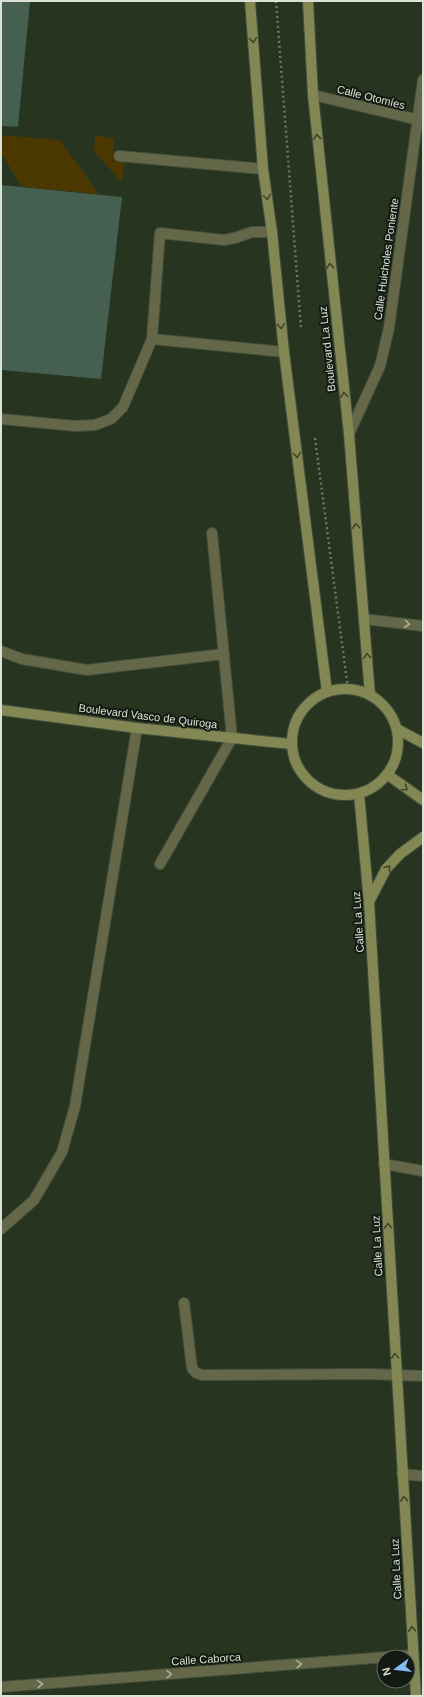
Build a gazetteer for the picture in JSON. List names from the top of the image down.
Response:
{
  "streets": {
    "street": [
      "Calle Otomíes",
      "Calle Huicholes Poniente",
      "Boulevard La Luz",
      "Boulevard Vasco de Quiroga",
      "Calle La Luz",
      "Calle Caborca"
    ]
  },
  "crossings": [
    ["Calle Otomíes", "Calle Huicholes Poniente"],
    ["Calle Otomíes", "Boulevard La Luz"],
    ["Calle Huicholes Poniente", "Boulevard La Luz"],
    ["Boulevard La Luz", "Boulevard Vasco de Quiroga"],
    ["Boulevard La Luz", "Calle La Luz"],
    ["Boulevard Vasco de Quiroga", "Calle La Luz"]
  ],
  "one_way": ["Calle La Luz", "Calle Caborca"],
  "north": "left"
}
